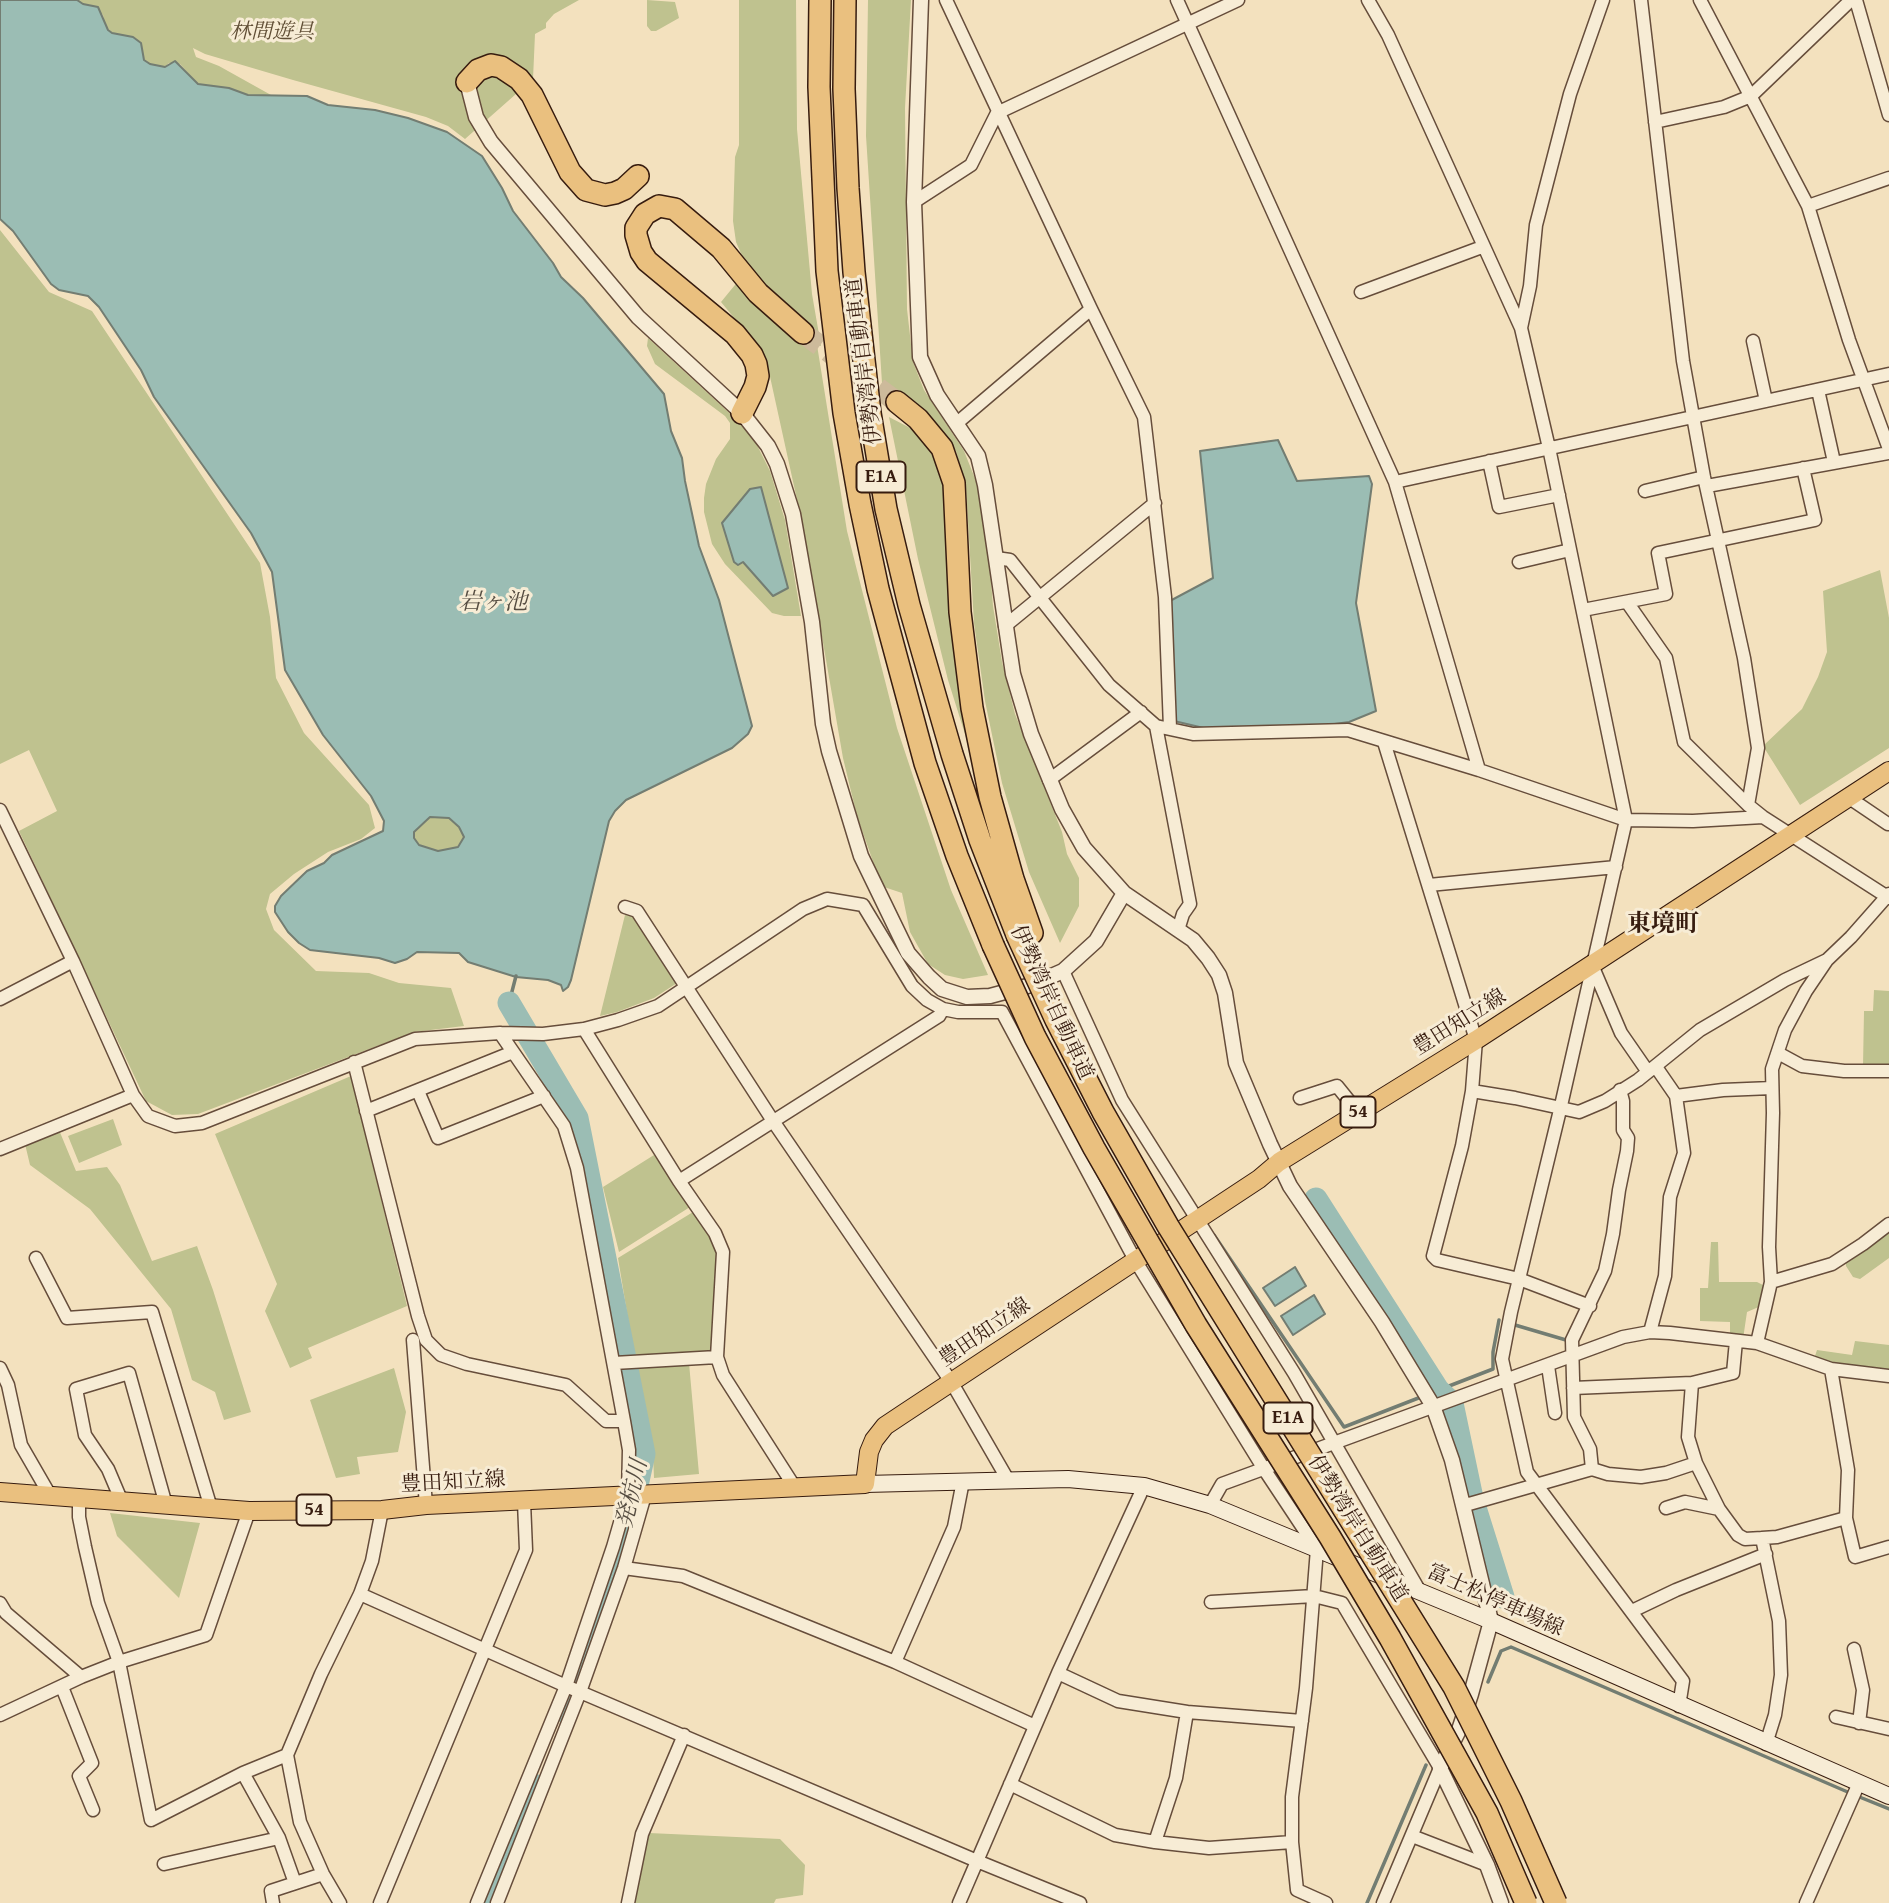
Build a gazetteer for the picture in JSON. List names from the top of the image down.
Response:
{
  "streets": {
    "highway": ["伊勢湾岸自動車道", "E1A"],
    "main road": ["豊田知立線", "54", "富士松停車場線"]
  },
  "crossings": [
    ["豊田知立線", "富士松停車場線"]
  ],
  "districts": ["東境町"],
  "water": ["岩ヶ池", "発杭川"],
  "parks": ["林間遊具"]
}
